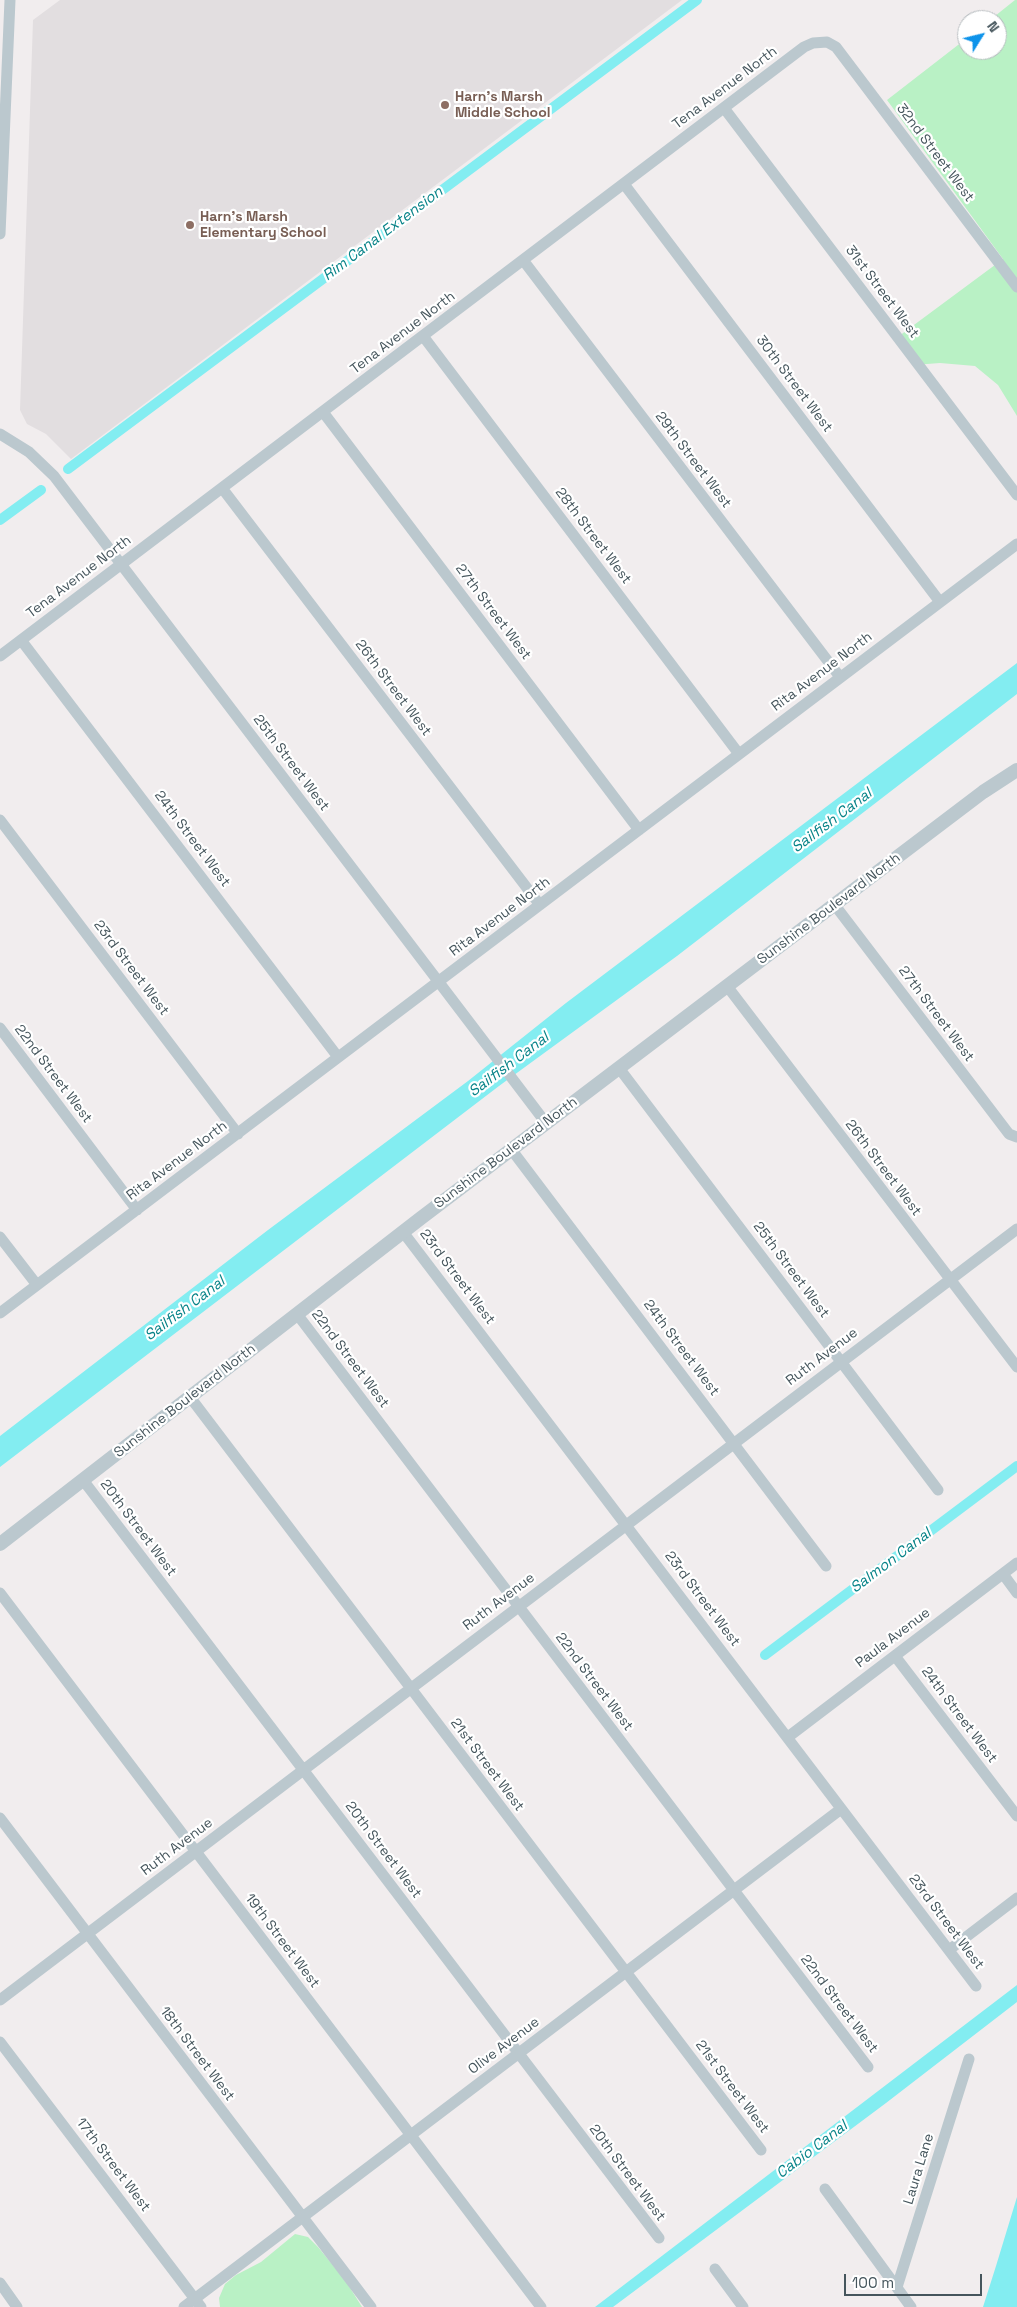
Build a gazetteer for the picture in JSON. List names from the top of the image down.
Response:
{
  "streets": {
    "street": [
      "Tena Avenue North",
      "32nd Street West",
      "31st Street West",
      "30th Street West",
      "29th Street West",
      "28th Street West",
      "27th Street West",
      "Rita Avenue North",
      "26th Street West",
      "25th Street West",
      "24th Street West",
      "Sunshine Boulevard North",
      "23rd Street West",
      "22nd Street West",
      "Ruth Avenue",
      "20th Street West",
      "Paula Avenue",
      "21st Street West",
      "19th Street West",
      "Olive Avenue",
      "18th Street West",
      "17th Street West",
      "Laura Lane"
    ]
  },
  "crossings": [
    ["Tena Avenue North", "32nd Street West"],
    ["Tena Avenue North", "31st Street West"],
    ["Tena Avenue North", "30th Street West"],
    ["Tena Avenue North", "29th Street West"],
    ["Tena Avenue North", "28th Street West"],
    ["Tena Avenue North", "27th Street West"],
    ["Tena Avenue North", "26th Street West"],
    ["Tena Avenue North", "25th Street West"],
    ["Tena Avenue North", "24th Street West"],
    ["30th Street West", "Rita Avenue North"],
    ["29th Street West", "Rita Avenue North"],
    ["28th Street West", "Rita Avenue North"],
    ["27th Street West", "Rita Avenue North"],
    ["27th Street West", "Sunshine Boulevard North"],
    ["Rita Avenue North", "26th Street West"],
    ["Rita Avenue North", "25th Street West"],
    ["Rita Avenue North", "24th Street West"],
    ["Rita Avenue North", "23rd Street West"],
    ["Rita Avenue North", "22nd Street West"],
    ["26th Street West", "Sunshine Boulevard North"],
    ["26th Street West", "Ruth Avenue"],
    ["25th Street West", "Sunshine Boulevard North"],
    ["25th Street West", "Ruth Avenue"],
    ["24th Street West", "Sunshine Boulevard North"],
    ["24th Street West", "Ruth Avenue"],
    ["24th Street West", "Paula Avenue"],
    ["Sunshine Boulevard North", "23rd Street West"],
    ["Sunshine Boulevard North", "22nd Street West"],
    ["Sunshine Boulevard North", "20th Street West"],
    ["Sunshine Boulevard North", "21st Street West"],
    ["23rd Street West", "Ruth Avenue"],
    ["23rd Street West", "Paula Avenue"],
    ["23rd Street West", "Olive Avenue"],
    ["22nd Street West", "Ruth Avenue"],
    ["22nd Street West", "Olive Avenue"],
    ["Ruth Avenue", "20th Street West"],
    ["Ruth Avenue", "21st Street West"],
    ["Ruth Avenue", "19th Street West"],
    ["Ruth Avenue", "18th Street West"],
    ["20th Street West", "Olive Avenue"],
    ["21st Street West", "Olive Avenue"],
    ["19th Street West", "Olive Avenue"],
    ["Olive Avenue", "18th Street West"],
    ["Olive Avenue", "17th Street West"]
  ],
  "water": [
    "Rim Canal Extension",
    "Sailfish Canal",
    "Salmon Canal",
    "Cabio Canal"
  ],
  "places": ["Harn's Marsh Middle School", "Harn's Marsh Elementary School"],
  "scale_bar": "100 m",
  "north": "top right"
}
